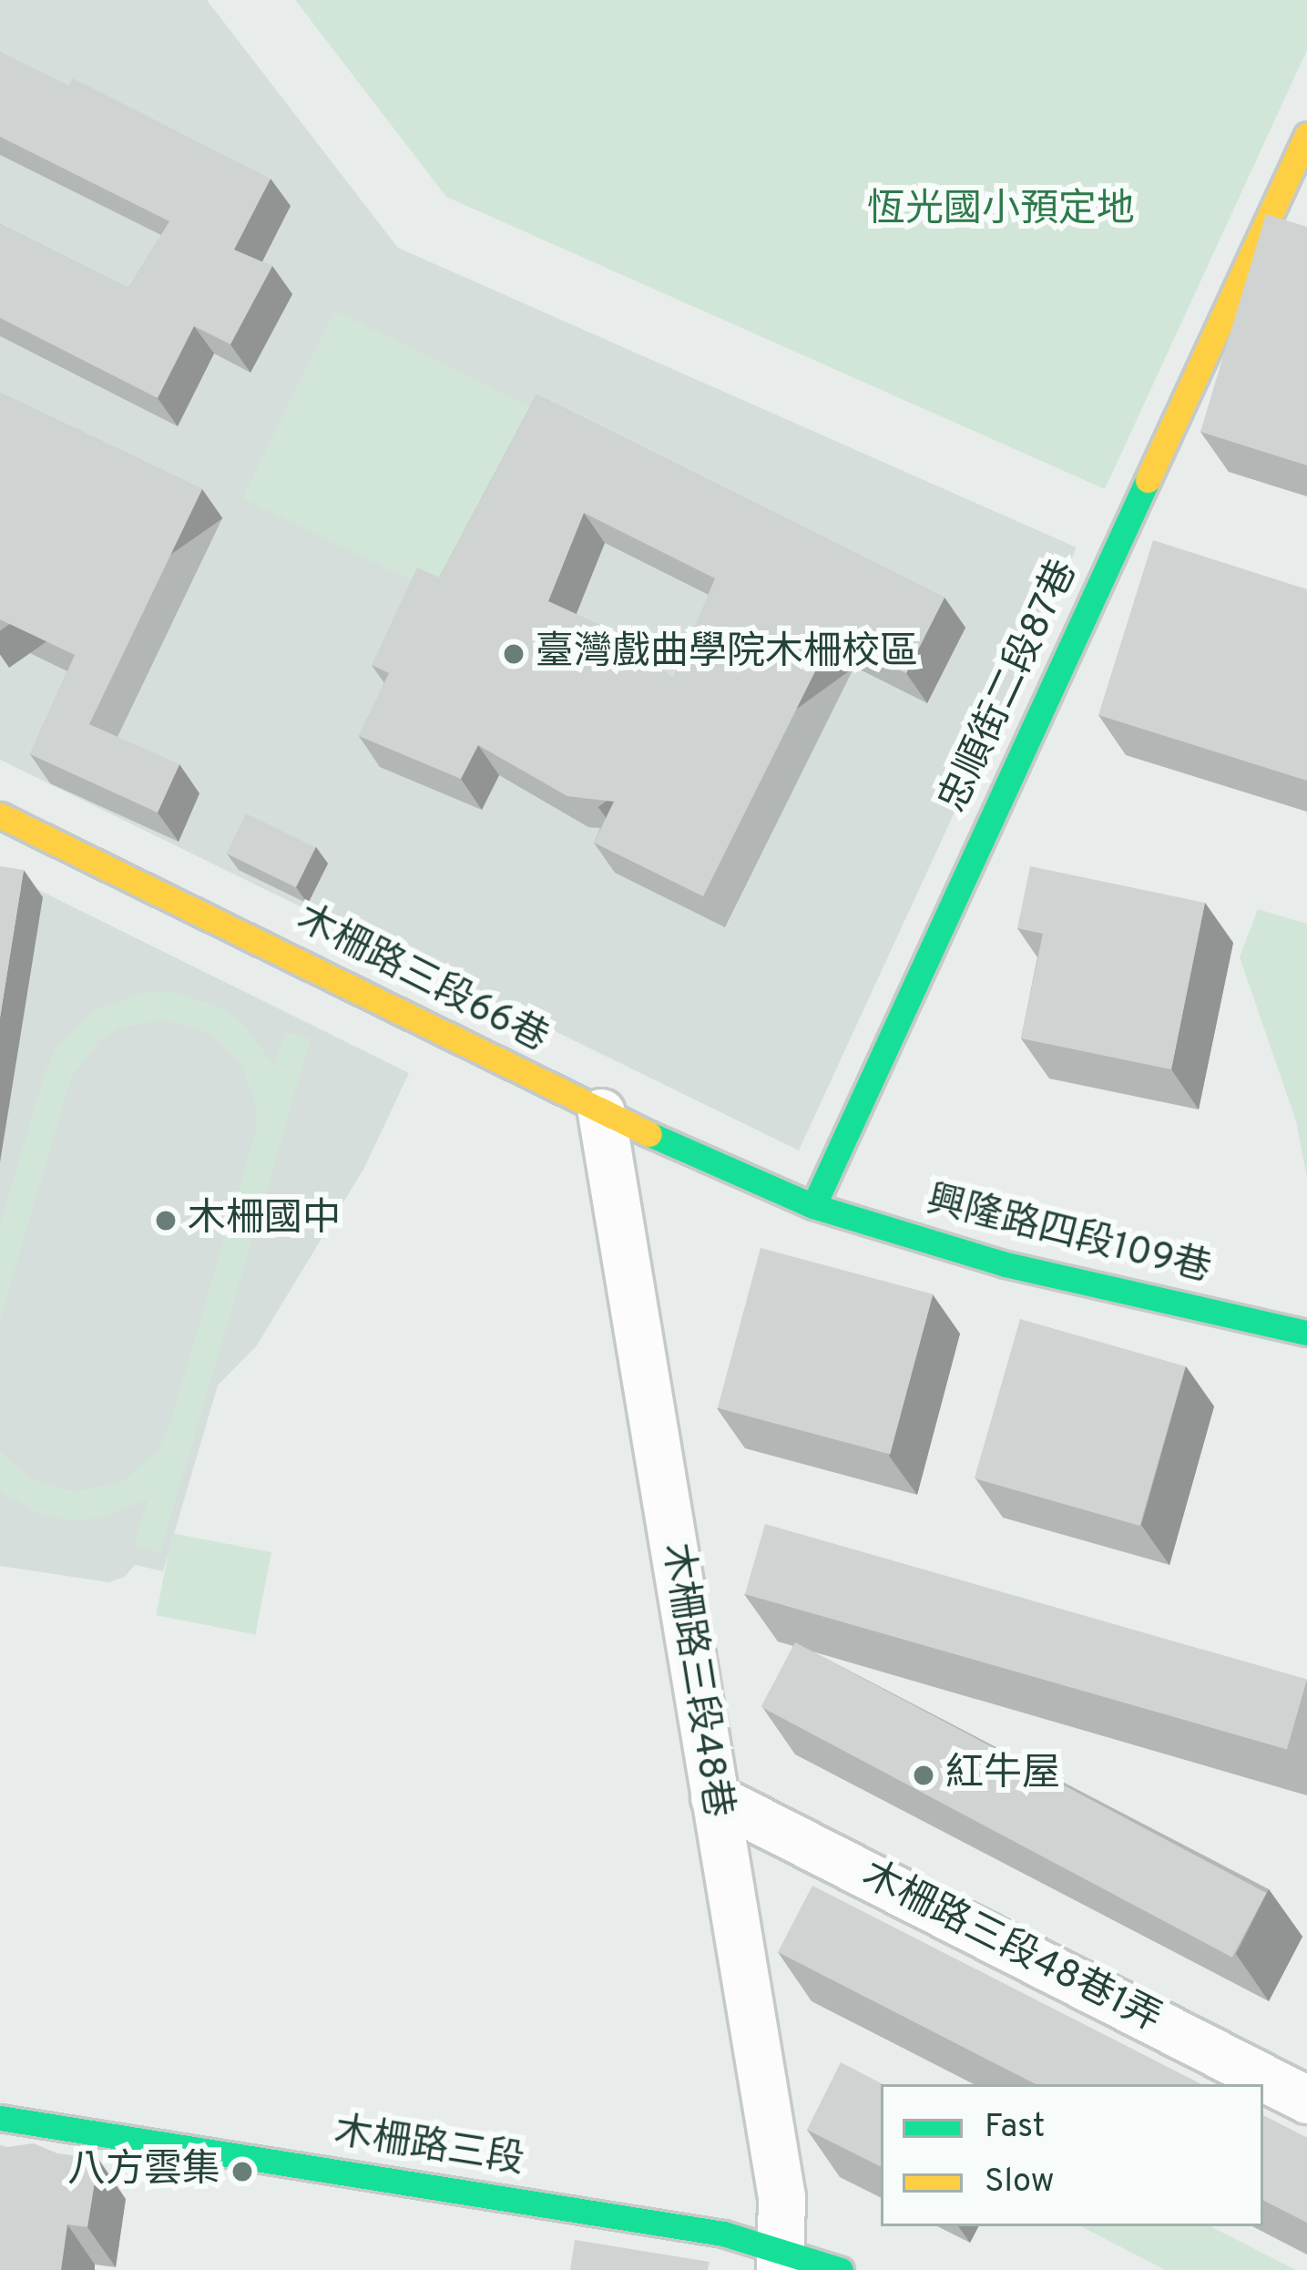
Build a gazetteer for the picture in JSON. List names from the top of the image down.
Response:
{
  "streets": {
    "street": [
      "忠順街二段87巷",
      "木柵路三段66巷",
      "興隆路四段109巷",
      "木柵路三段48巷",
      "木柵路三段48巷1弄",
      "木柵路三段"
    ]
  },
  "crossings": [
    ["忠順街二段87巷", "木柵路三段66巷"],
    ["忠順街二段87巷", "興隆路四段109巷"],
    ["木柵路三段66巷", "興隆路四段109巷"],
    ["木柵路三段66巷", "木柵路三段48巷"],
    ["木柵路三段48巷", "木柵路三段48巷1弄"],
    ["木柵路三段48巷", "木柵路三段"]
  ],
  "parks": ["恆光國小預定地"],
  "places": [
    "臺灣戲曲學院木柵校區",
    "木柵國中",
    "紅牛屋",
    "八方雲集"
  ],
  "legend": ["Fast", "Slow"]
}
